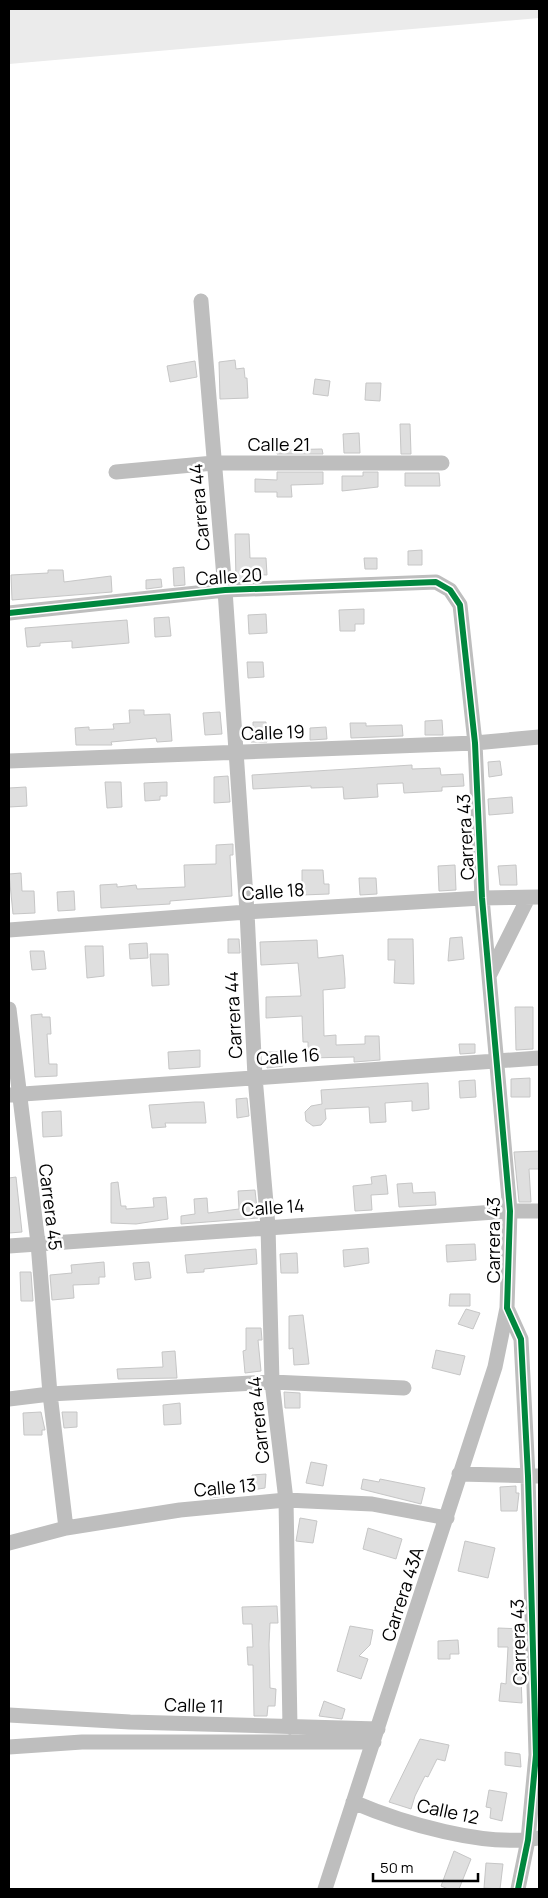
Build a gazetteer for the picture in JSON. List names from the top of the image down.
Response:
{
  "streets": {
    "street": [
      "Calle 21",
      "Carrera 44",
      "Calle 20",
      "Calle 19",
      "Carrera 43",
      "Calle 18",
      "Calle 16",
      "Carrera 45",
      "Calle 14",
      "Calle 13",
      "Carrera 43A",
      "Calle 11",
      "Calle 12"
    ]
  },
  "crossings": [
    ["Calle 21", "Carrera 44"],
    ["Carrera 44", "Calle 20"],
    ["Carrera 44", "Calle 19"],
    ["Carrera 44", "Calle 18"],
    ["Carrera 44", "Calle 16"],
    ["Carrera 44", "Calle 14"],
    ["Carrera 44", "Calle 13"],
    ["Carrera 44", "Calle 11"],
    ["Calle 20", "Carrera 43"],
    ["Calle 19", "Carrera 43"],
    ["Carrera 43", "Calle 18"],
    ["Carrera 43", "Calle 16"],
    ["Carrera 43", "Calle 14"],
    ["Carrera 43", "Carrera 43A"],
    ["Carrera 43", "Calle 12"],
    ["Calle 16", "Carrera 45"],
    ["Carrera 45", "Calle 14"],
    ["Carrera 45", "Calle 13"],
    ["Calle 13", "Carrera 43A"],
    ["Carrera 43A", "Calle 11"],
    ["Carrera 43A", "Calle 12"]
  ],
  "scale_bar": "50 m"
}
